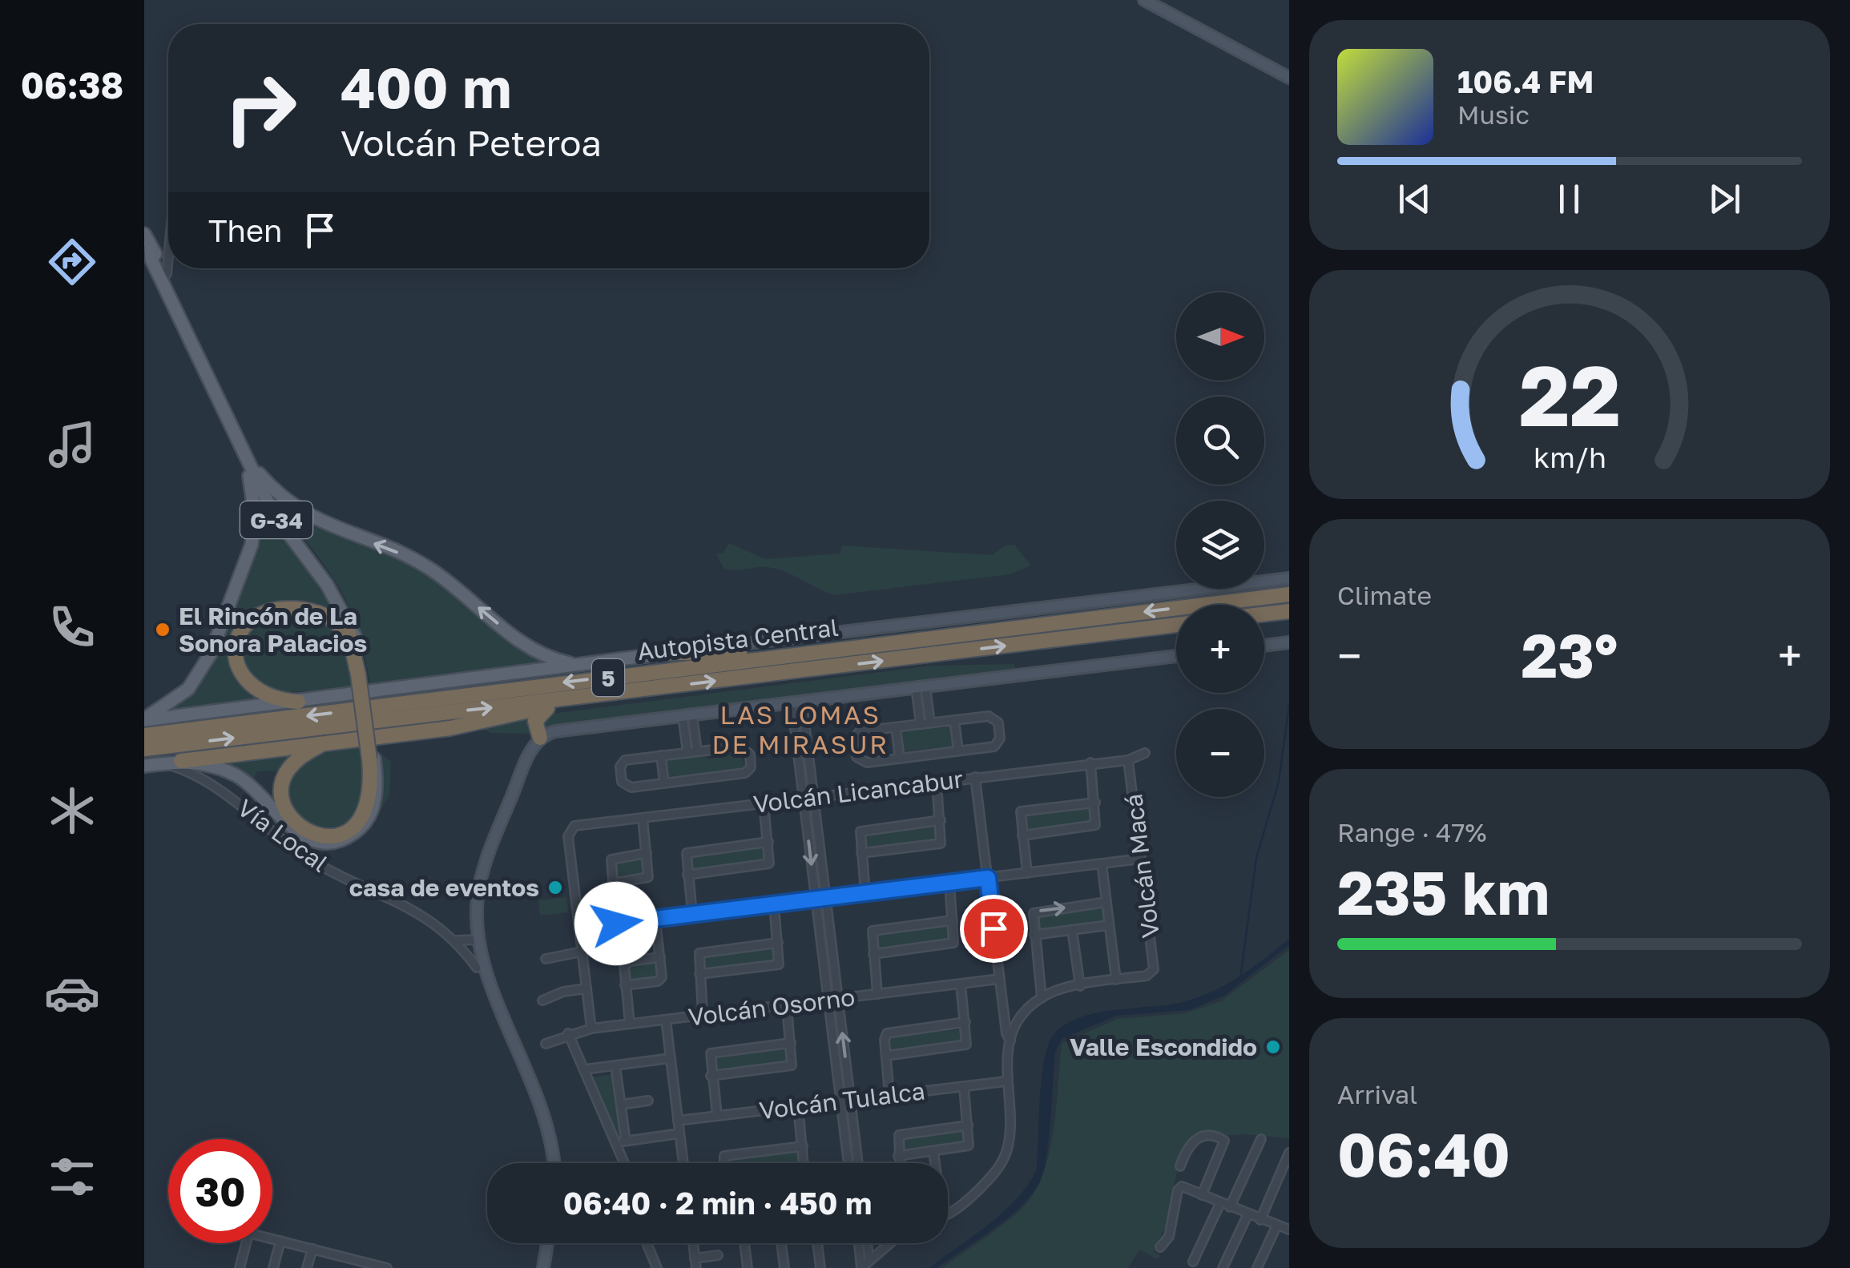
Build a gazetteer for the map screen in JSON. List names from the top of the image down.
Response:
{
  "streets": {
    "highway": ["Autopista Central", "5"],
    "main road": ["G-34"],
    "street": [
      "Volcán Licancabur",
      "Vía Local",
      "Volcán Macá",
      "Volcán Osorno",
      "Volcán Tulalca"
    ]
  },
  "crossings": [
    ["Volcán Licancabur", "Volcán Macá"]
  ],
  "districts": ["LAS LOMAS DE MIRASUR"],
  "places": ["El Rincón de La Sonora Palacios", "casa de eventos", "Valle Escondido"],
  "north": "right",
  "page": {
    "tabs": "06:38",
    "turn": ["400 m", "Volcán Peteroa"],
    "song": ["106.4 FM", "Music"],
    "then": "Then",
    "map_buttons": ["+", "−"],
    "tile": [
      "Climate",
      ["Range · 47%", "235 km"],
      ["Arrival", "06:40"]
    ],
    "heat": ["−", "23°", "+"],
    "limit": "30",
    "trip": "06:40 · 2 min · 450 m",
    "gauge": ["22", "km/h"]
  }
}
